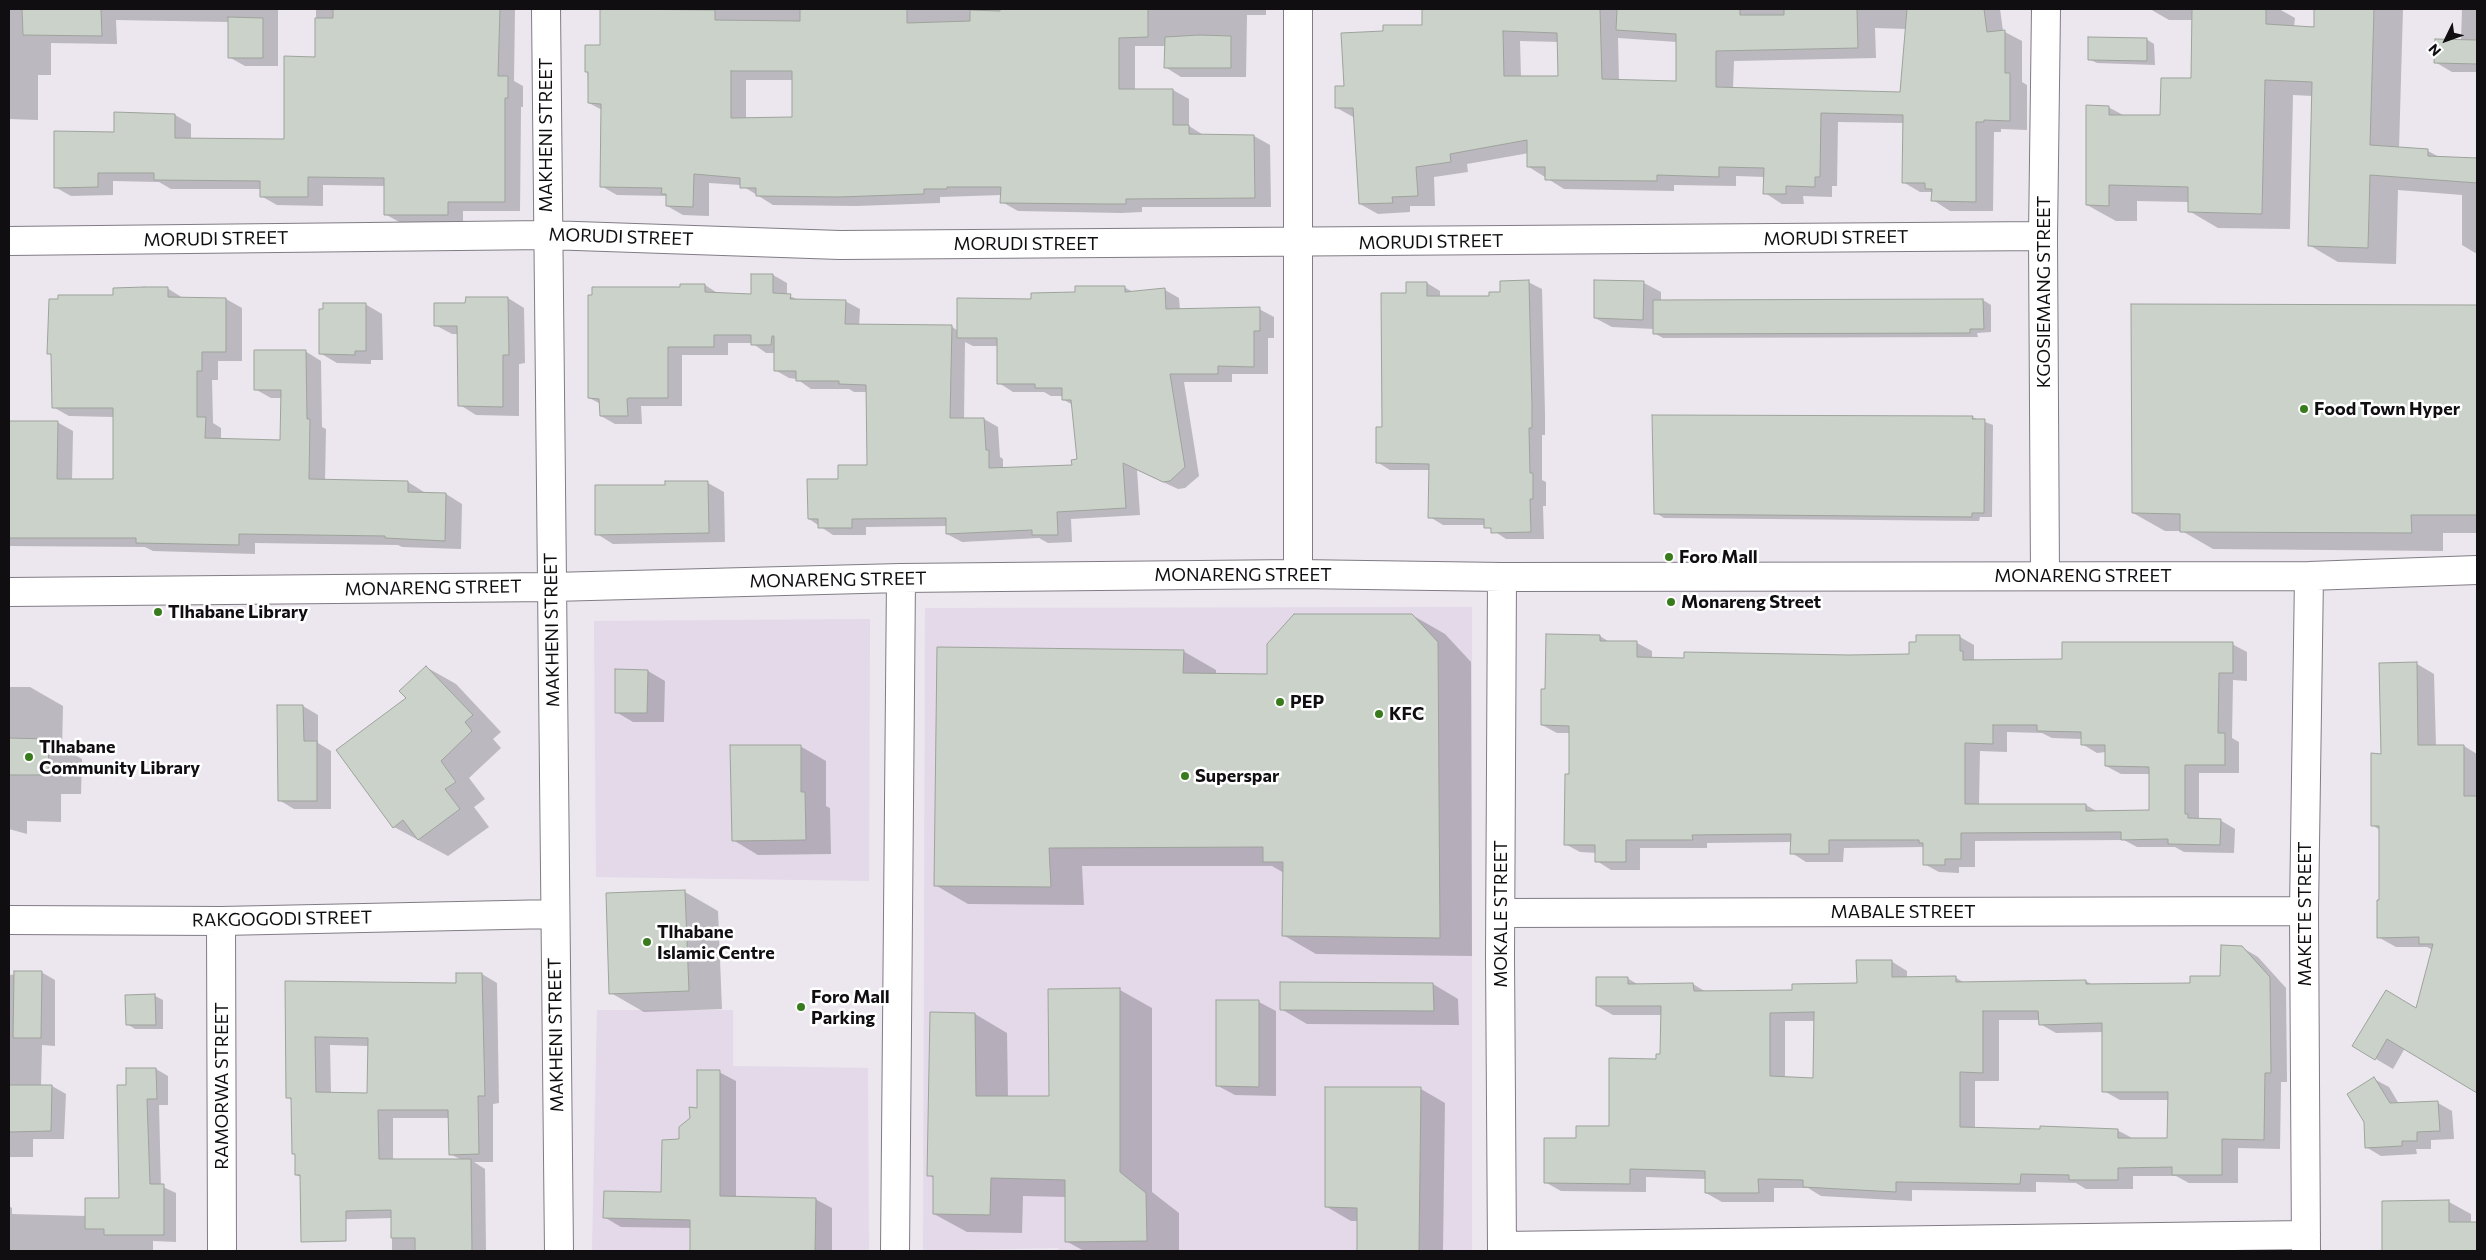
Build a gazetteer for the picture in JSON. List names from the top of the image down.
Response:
{
  "streets": {
    "street": [
      "MAKHENI STREET",
      "MORUDI STREET",
      "KGOSIEMANG STREET",
      "MONARENG STREET",
      "MABALE STREET",
      "MOKALE STREET",
      "MAKETE STREET",
      "RAKGOGODI STREET",
      "RAMORWA STREET"
    ]
  },
  "crossings": [
    ["MAKHENI STREET", "MORUDI STREET"],
    ["MAKHENI STREET", "MONARENG STREET"],
    ["MAKHENI STREET", "RAKGOGODI STREET"],
    ["MORUDI STREET", "KGOSIEMANG STREET"],
    ["KGOSIEMANG STREET", "MONARENG STREET"],
    ["MONARENG STREET", "MOKALE STREET"],
    ["MONARENG STREET", "MAKETE STREET"],
    ["MABALE STREET", "MOKALE STREET"],
    ["MABALE STREET", "MAKETE STREET"],
    ["RAKGOGODI STREET", "RAMORWA STREET"]
  ],
  "places": [
    "Food Town Hyper",
    "Foro Mall",
    "Monareng Street",
    "Tlhabane Library",
    "PEP",
    "KFC",
    "Tlhabane Community Library",
    "Superspar",
    "Tlhabane Islamic Centre",
    "Foro Mall Parking"
  ],
  "north": "bottom left"
}
